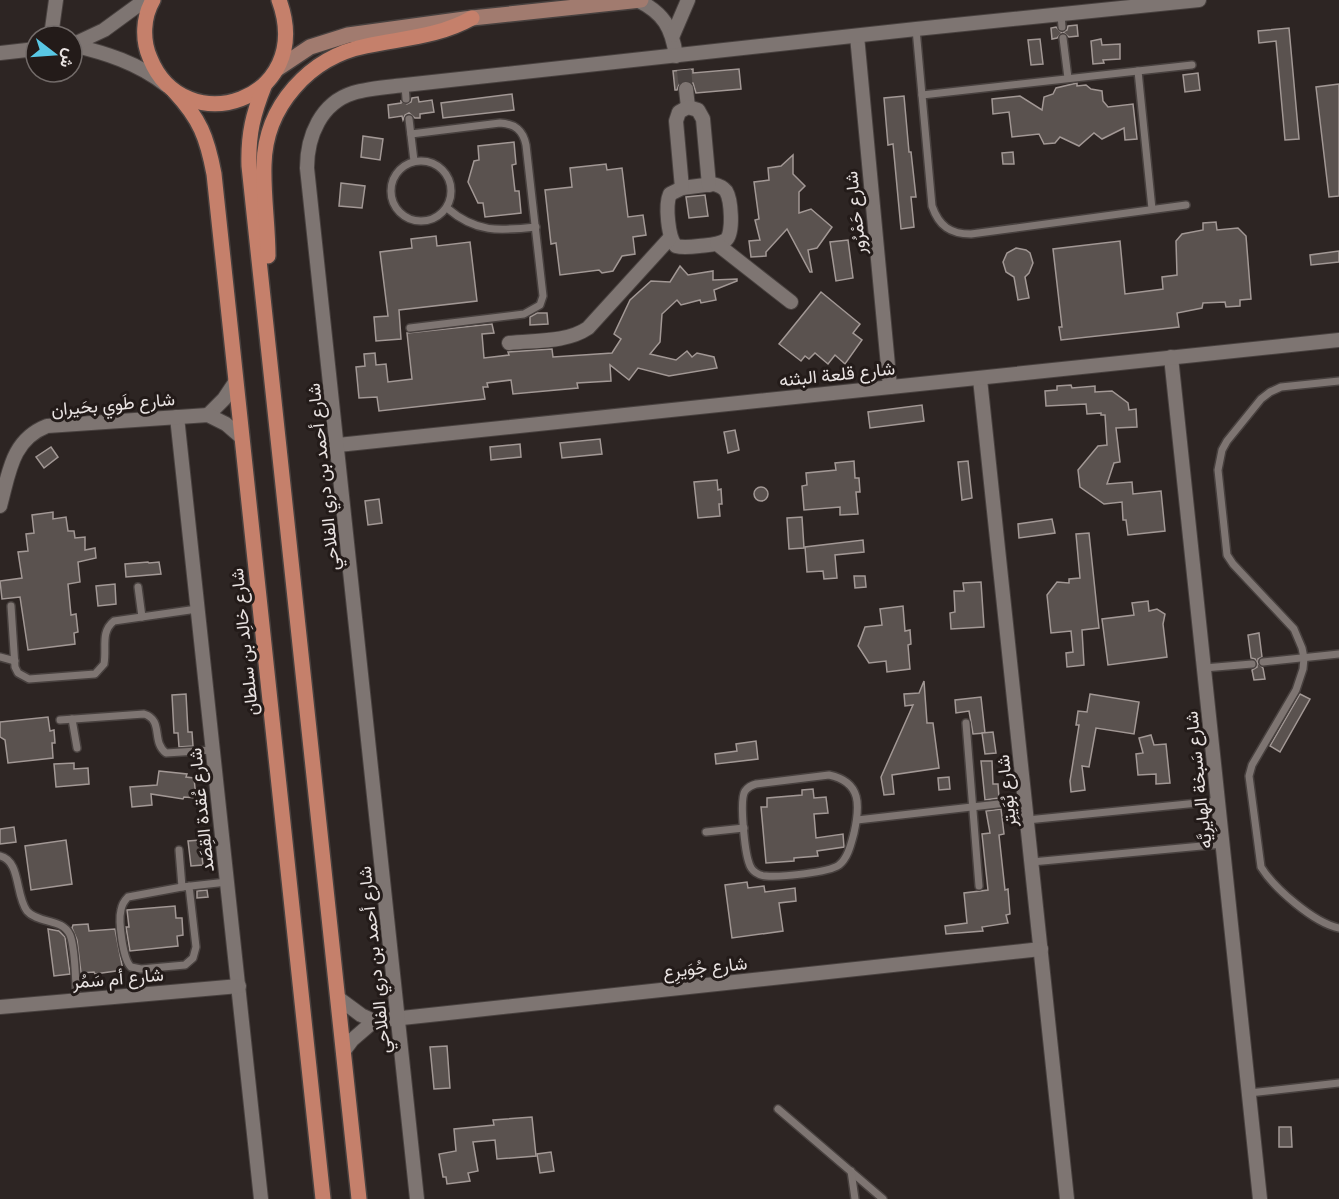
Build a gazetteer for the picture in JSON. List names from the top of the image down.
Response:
{
  "streets": {
    "main road": ["شارع خالِد بن سلطان"],
    "street": [
      "شارع حَمْرُور",
      "شارع قلعة البثنه",
      "شارع طَوي بحَيران",
      "شارع أحمد بن دري الفلاحي",
      "شارع سَبخة الهايرِيَّه",
      "شارع بُوَيتِر",
      "شارع عُقدة القِصَد",
      "شارع جُوَيرِع",
      "شارع أم سَمُر"
    ]
  },
  "crossings": [
    ["شارع حَمْرُور", "شارع قلعة البثنه"],
    ["شارع حَمْرُور", "شارع أحمد بن دري الفلاحي"],
    ["شارع قلعة البثنه", "شارع أحمد بن دري الفلاحي"],
    ["شارع قلعة البثنه", "شارع سَبخة الهايرِيَّه"],
    ["شارع قلعة البثنه", "شارع بُوَيتِر"],
    ["شارع طَوي بحَيران", "شارع عُقدة القِصَد"],
    ["شارع أحمد بن دري الفلاحي", "شارع جُوَيرِع"],
    ["شارع بُوَيتِر", "شارع جُوَيرِع"],
    ["شارع عُقدة القِصَد", "شارع أم سَمُر"]
  ],
  "north": "right"
}
